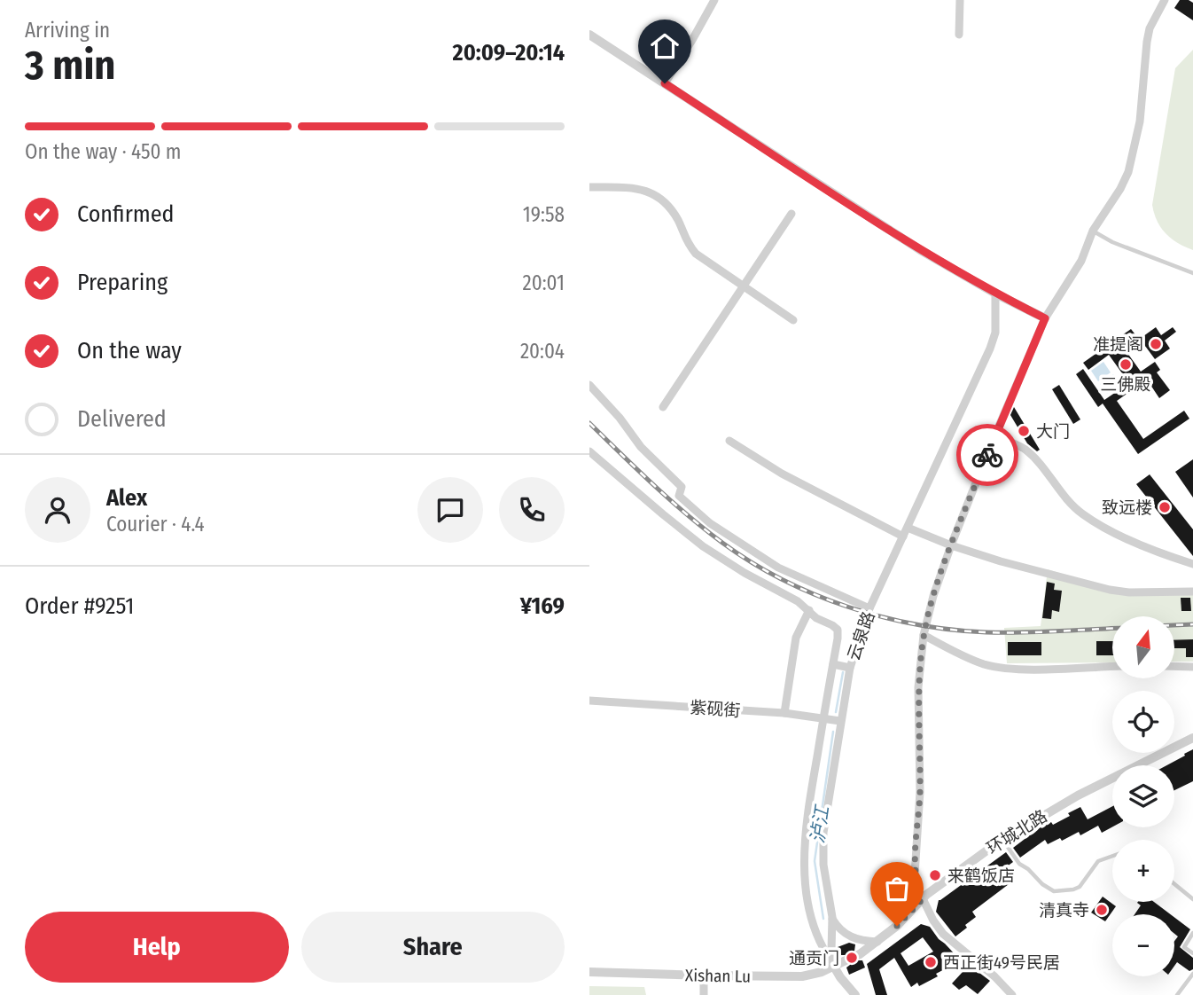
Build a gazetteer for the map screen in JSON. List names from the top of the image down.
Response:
{
  "streets": {
    "street": [
      "云泉路",
      "紫砚街",
      "环城北路",
      "Xishan Lu"
    ]
  },
  "crossings": [
    ["云泉路", "紫砚街"],
    ["云泉路", "Xishan Lu"]
  ],
  "water": ["泸江"],
  "places": [
    "准提阁",
    "三佛殿",
    "大门",
    "致远楼",
    "来鹤饭店",
    "清真寺",
    "通贡门",
    "西正街49号民居"
  ],
  "north": "top",
  "page": {
    "heading": ["3 min", "Arriving in", "20:09–20:14"],
    "panel": [
      "Alex",
      "Courier · 4.4",
      "Order #9251",
      "¥169"
    ],
    "bar": "On the way · 450 m",
    "list": [
      ["Confirmed", "19:58"],
      ["Preparing", "20:01"],
      ["On the way", "20:04"],
      "Delivered"
    ],
    "map_buttons": ["+", "−"],
    "buttons": ["Help", "Share"]
  }
}
